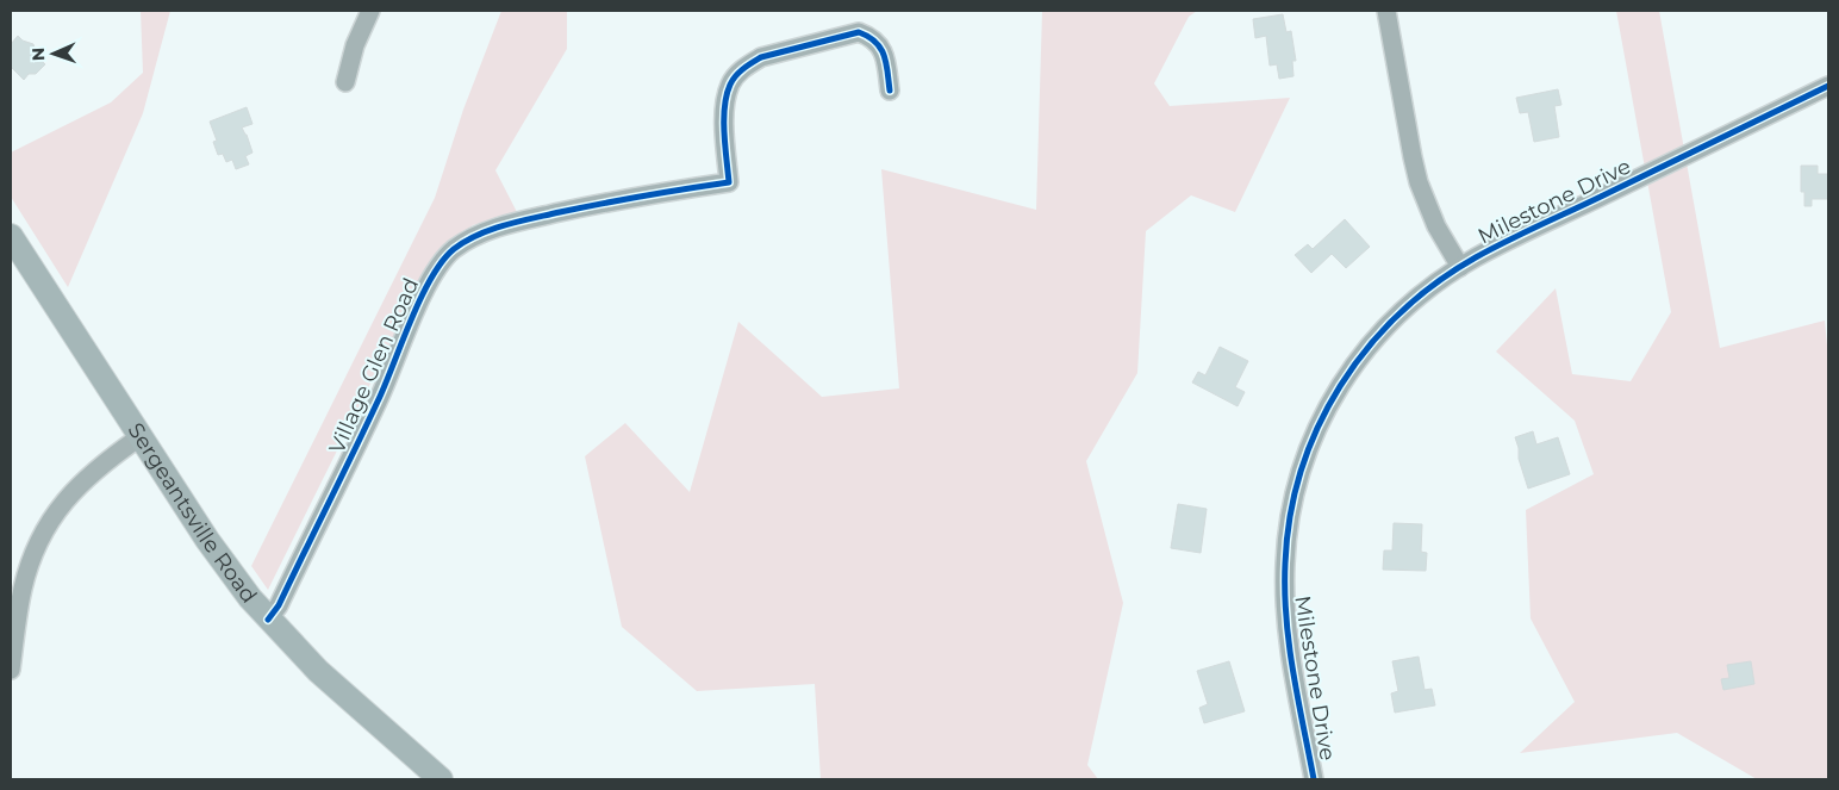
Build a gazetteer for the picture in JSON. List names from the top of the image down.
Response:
{
  "streets": {
    "main road": ["Sergeantsville Road"],
    "street": ["Milestone Drive", "Village Glen Road"]
  },
  "crossings": [
    ["Village Glen Road", "Sergeantsville Road"]
  ],
  "north": "left"
}
